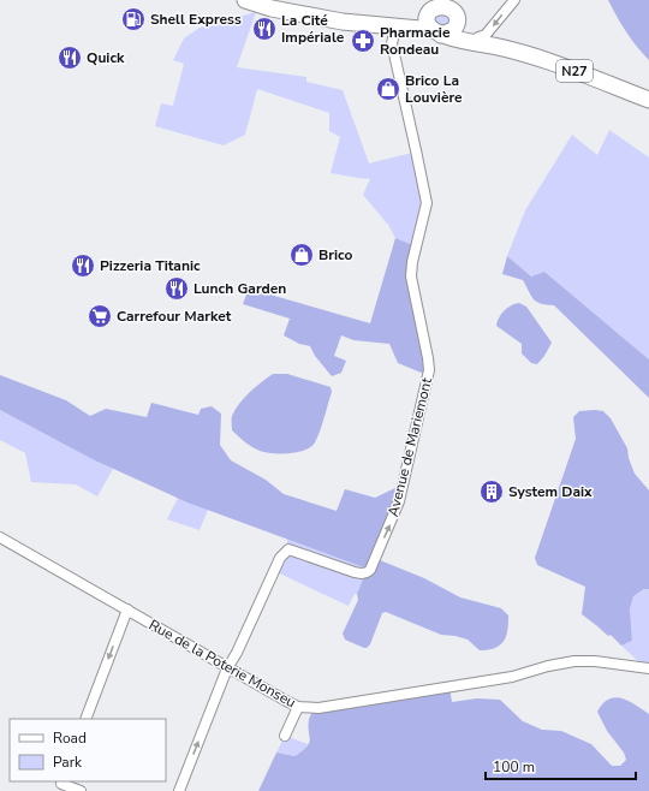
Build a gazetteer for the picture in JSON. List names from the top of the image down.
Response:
{
  "streets": {
    "main road": ["N27"],
    "street": ["Avenue de Mariemont", "Rue de la Poterie Monseu"]
  },
  "crossings": [
    ["Avenue de Mariemont", "Rue de la Poterie Monseu"]
  ],
  "one_way": ["Avenue de Mariemont"],
  "places": {
    "fuel station": ["Shell Express"],
    "restaurant": [
      "La Cité Impériale",
      "Quick",
      "Pizzeria Titanic",
      "Lunch Garden"
    ],
    "pharmacy": ["Pharmacie Rondeau"],
    "shop": ["Brico La Louvière", "Brico"],
    "supermarket": ["Carrefour Market"],
    "building": ["System Daix"]
  },
  "legend": ["Road", "Park"],
  "scale_bar": "100 m"
}
